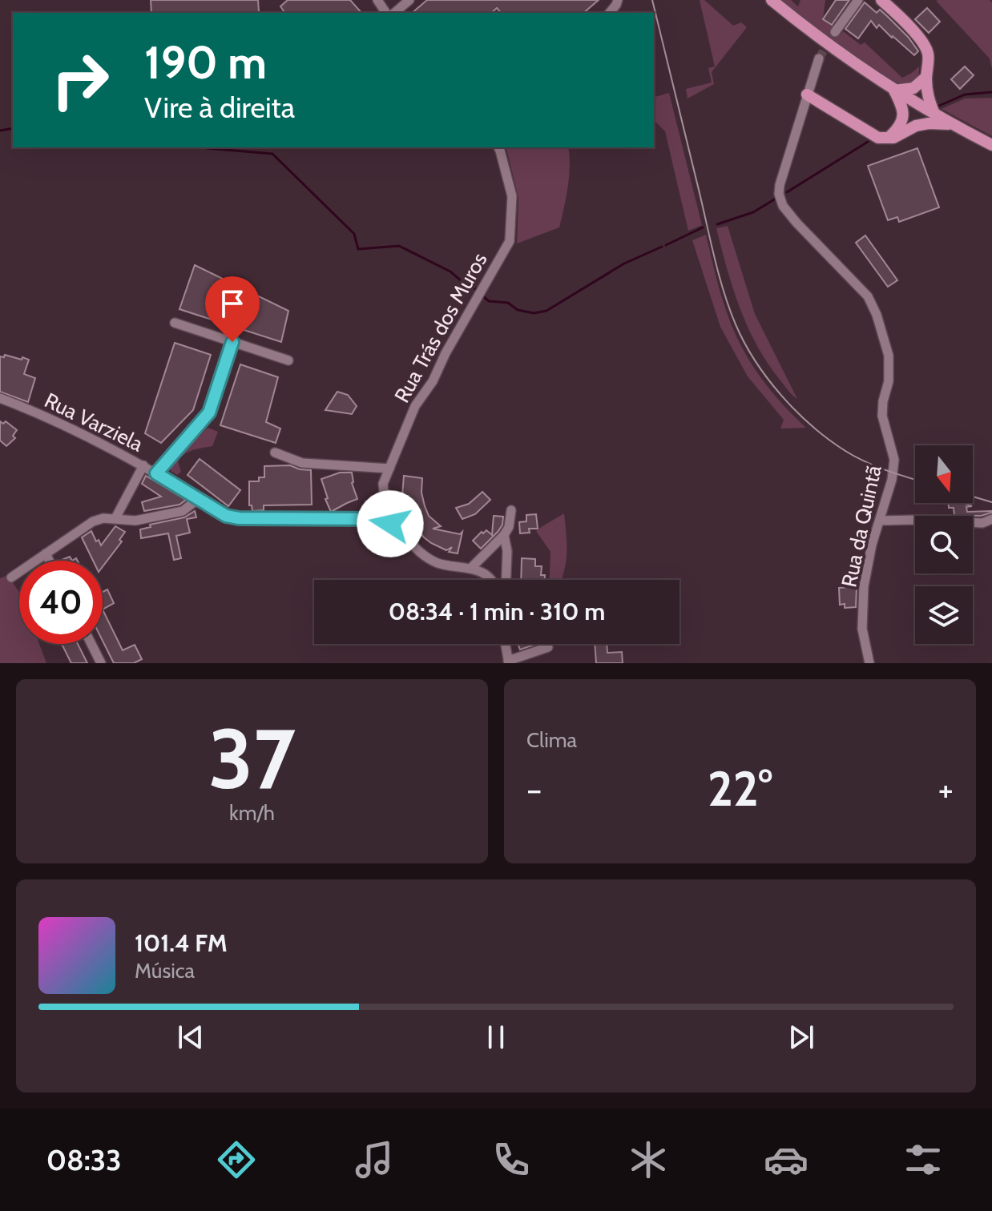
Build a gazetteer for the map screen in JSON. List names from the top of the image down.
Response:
{
  "streets": {
    "street": ["Rua Trás dos Muros", "Rua Varziela", "Rua da Quintã"]
  },
  "crossings": [
    ["Rua Trás dos Muros", "Rua Varziela"]
  ],
  "north": "bottom",
  "page": {
    "turn": ["190 m", "Vire à direita"],
    "limit": "40",
    "trip": "08:34 · 1 min · 310 m",
    "tile": [
      ["37", "km/h"],
      "Clima"
    ],
    "heat": ["−", "22°", "+"],
    "song": ["101.4 FM", "Música"],
    "tabs": "08:33"
  }
}
